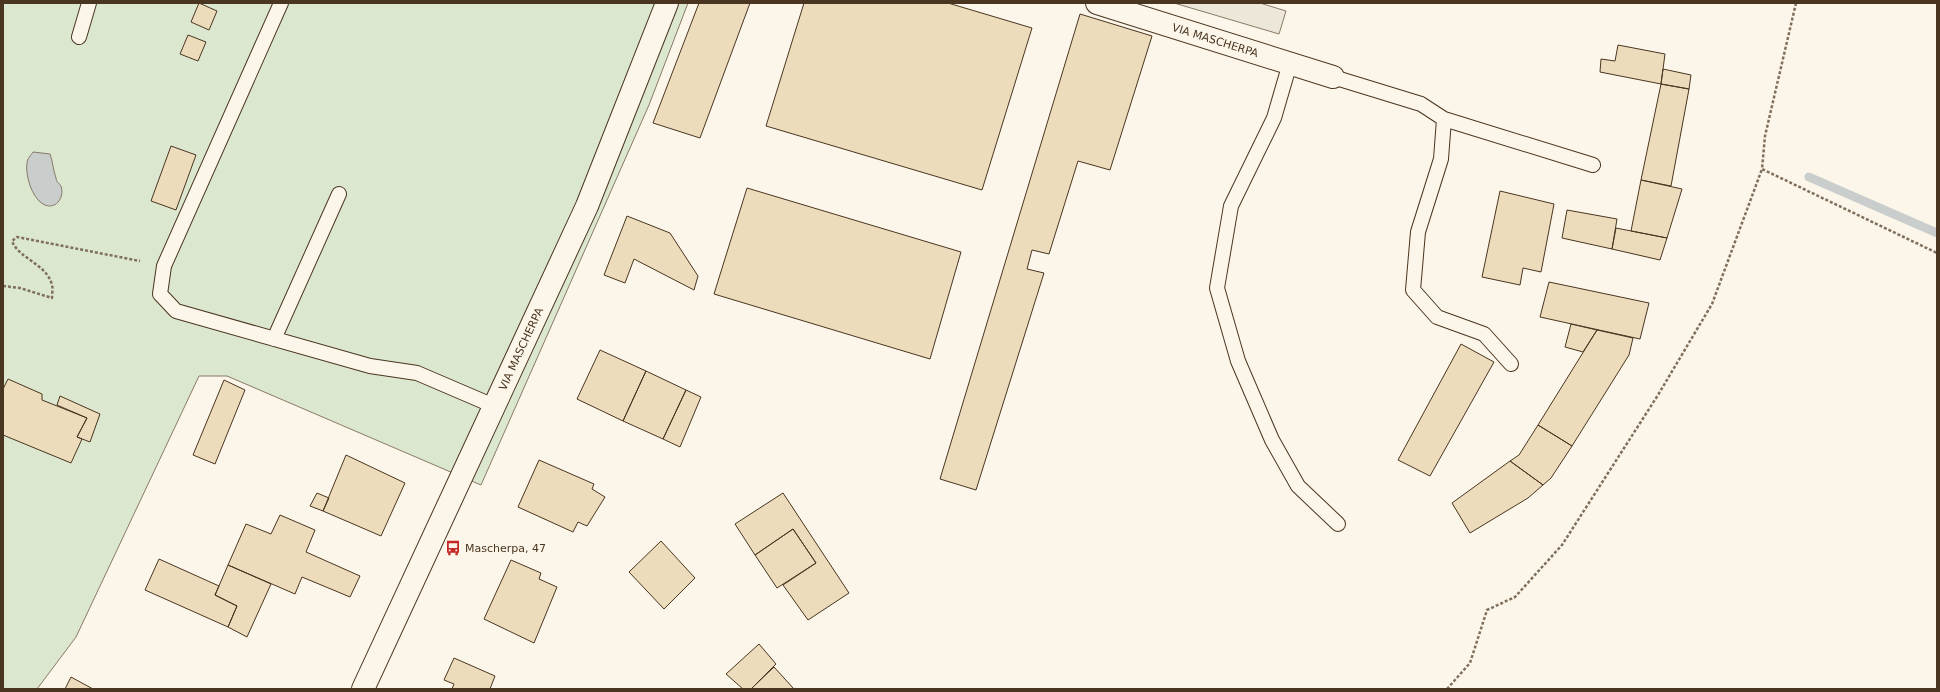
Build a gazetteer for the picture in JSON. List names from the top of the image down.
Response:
{
  "streets": {
    "street": ["VIA MASCHERPA"]
  },
  "places": {
    "bus stop": ["Mascherpa, 47"]
  }
}
